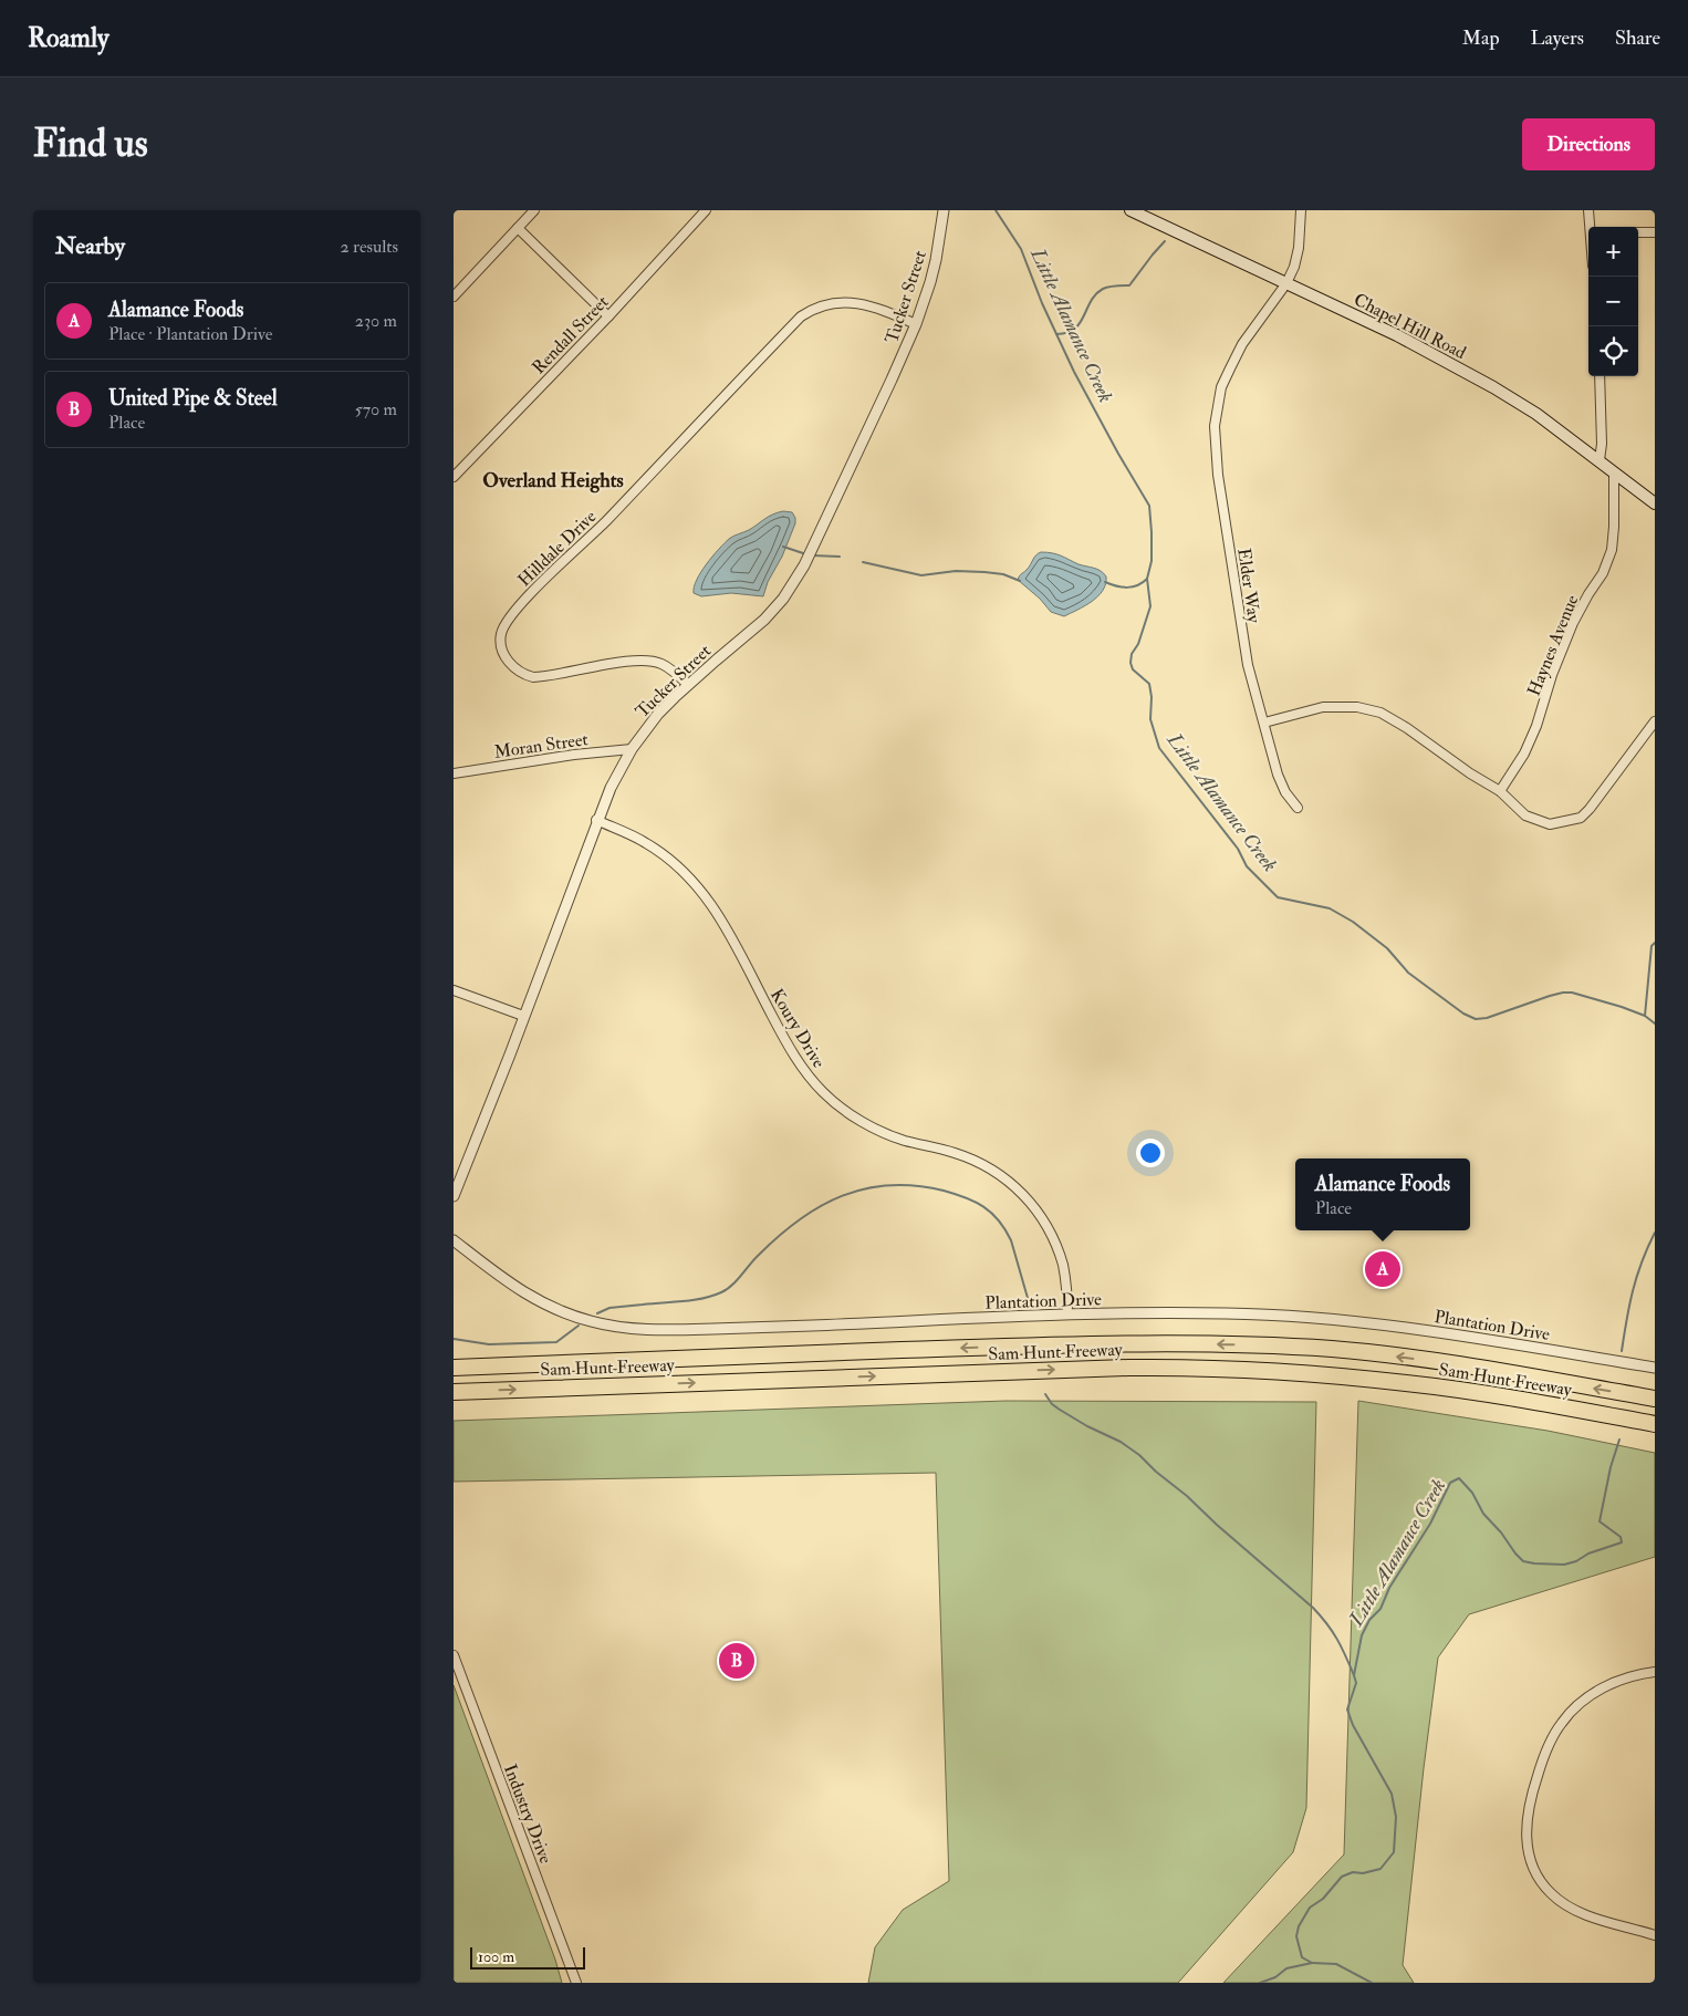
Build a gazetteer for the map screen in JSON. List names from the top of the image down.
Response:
{
  "streets": {
    "highway": ["Sam Hunt Freeway"],
    "main road": ["Chapel Hill Road"],
    "street": [
      "Tucker Street",
      "Rendall Street",
      "Hilldale Drive",
      "Elder Way",
      "Haynes Avenue",
      "Moran Street",
      "Koury Drive",
      "Plantation Drive",
      "Industry Drive"
    ]
  },
  "crossings": [
    ["Tucker Street", "Hilldale Drive"],
    ["Tucker Street", "Moran Street"],
    ["Tucker Street", "Koury Drive"],
    ["Chapel Hill Road", "Elder Way"],
    ["Chapel Hill Road", "Haynes Avenue"],
    ["Koury Drive", "Plantation Drive"]
  ],
  "districts": ["Overland Heights"],
  "water": ["Little Alamance Creek"],
  "scale_bar": "100 m",
  "page": {
    "header": "Roamly",
    "nav": ["Map", "Layers", "Share"],
    "buttons": "Directions",
    "title": "Find us",
    "heading": ["Nearby", "2 results"],
    "map_buttons": ["+", "−"],
    "list": [
      {
        "mark": "A",
        "name": "Alamance Foods",
        "note": "Place · Plantation Drive",
        "value": "230 m"
      },
      {
        "mark": "B",
        "name": "United Pipe & Steel",
        "note": "Place",
        "value": "570 m"
      }
    ],
    "popup": ["Alamance Foods", "Place"],
    "pins": ["A", "B"],
    "scale": "100 m"
  }
}
